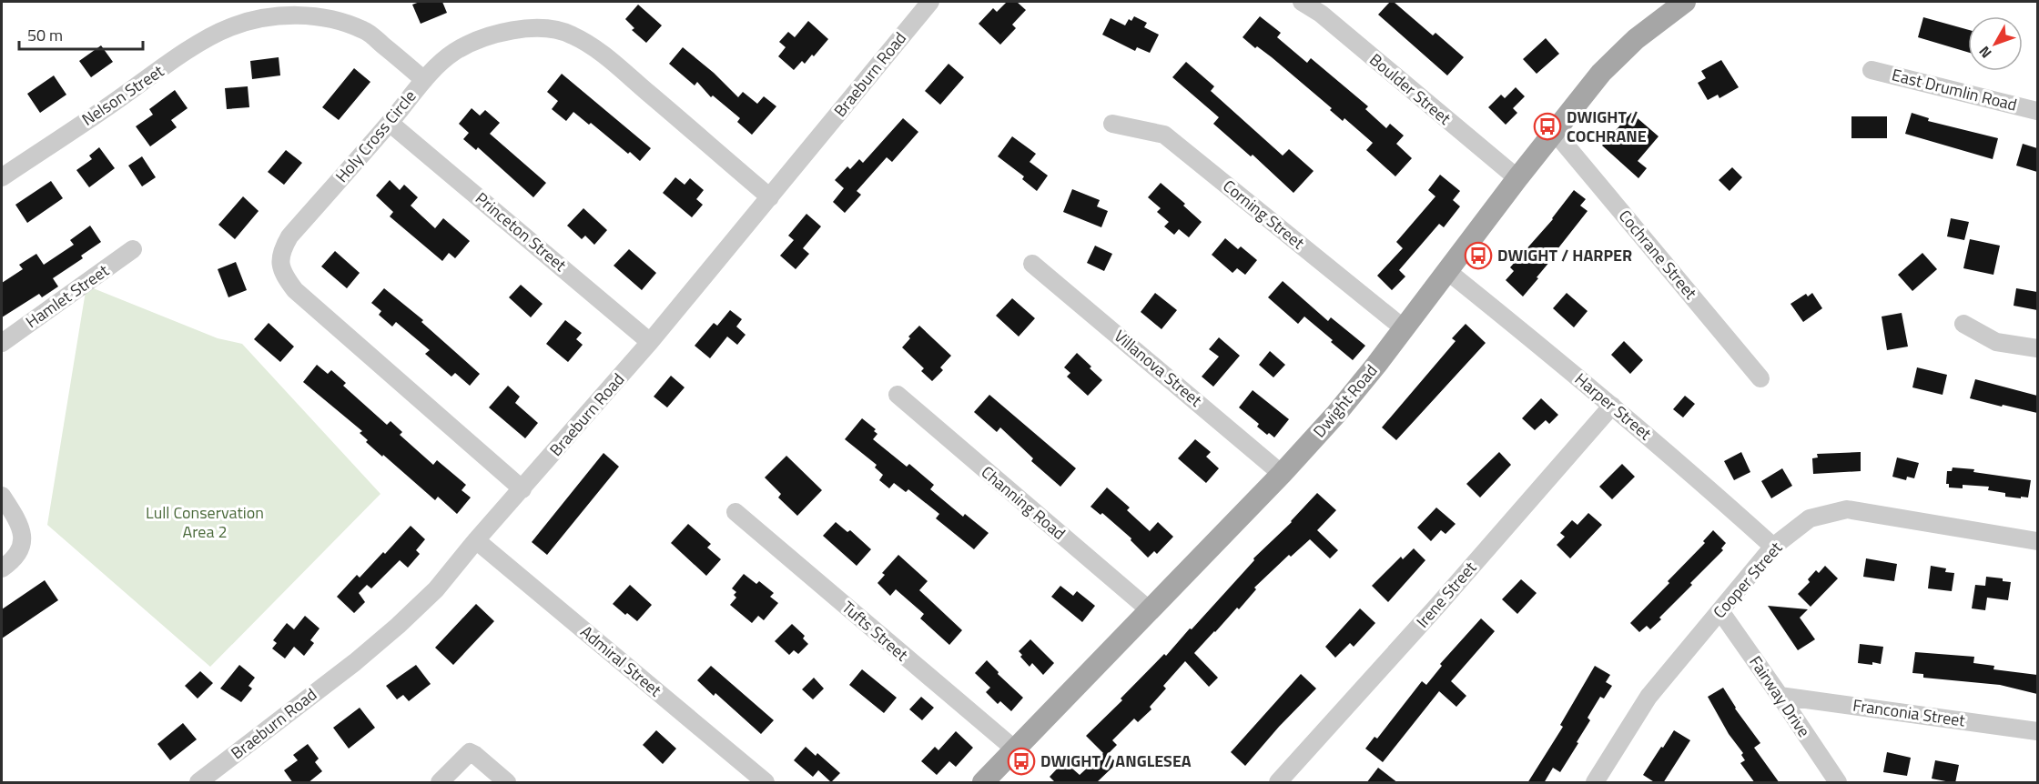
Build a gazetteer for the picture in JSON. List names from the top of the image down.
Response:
{
  "streets": {
    "main road": ["Dwight Road"],
    "street": [
      "Braeburn Road",
      "Boulder Street",
      "East Drumlin Road",
      "Nelson Street",
      "Holy Cross Circle",
      "Corning Street",
      "Princeton Street",
      "Cochrane Street",
      "Hamlet Street",
      "Villanova Street",
      "Harper Street",
      "Channing Road",
      "Cooper Street",
      "Irene Street",
      "Tufts Street",
      "Admiral Street",
      "Fairway Drive",
      "Franconia Street"
    ]
  },
  "crossings": [
    ["Braeburn Road", "Holy Cross Circle"],
    ["Braeburn Road", "Princeton Street"],
    ["Braeburn Road", "Admiral Street"],
    ["Boulder Street", "Dwight Road"],
    ["Nelson Street", "Holy Cross Circle"],
    ["Holy Cross Circle", "Princeton Street"],
    ["Corning Street", "Dwight Road"],
    ["Cochrane Street", "Dwight Road"],
    ["Villanova Street", "Dwight Road"],
    ["Dwight Road", "Harper Street"],
    ["Dwight Road", "Channing Road"],
    ["Dwight Road", "Tufts Street"],
    ["Harper Street", "Cooper Street"],
    ["Harper Street", "Irene Street"],
    ["Cooper Street", "Fairway Drive"],
    ["Fairway Drive", "Franconia Street"]
  ],
  "parks": ["Lull Conservation Area 2"],
  "places": {
    "bus stop": ["DWIGHT / COCHRANE", "DWIGHT / HARPER", "DWIGHT / ANGLESEA"]
  },
  "scale_bar": "50 m",
  "north": "bottom left"
}
